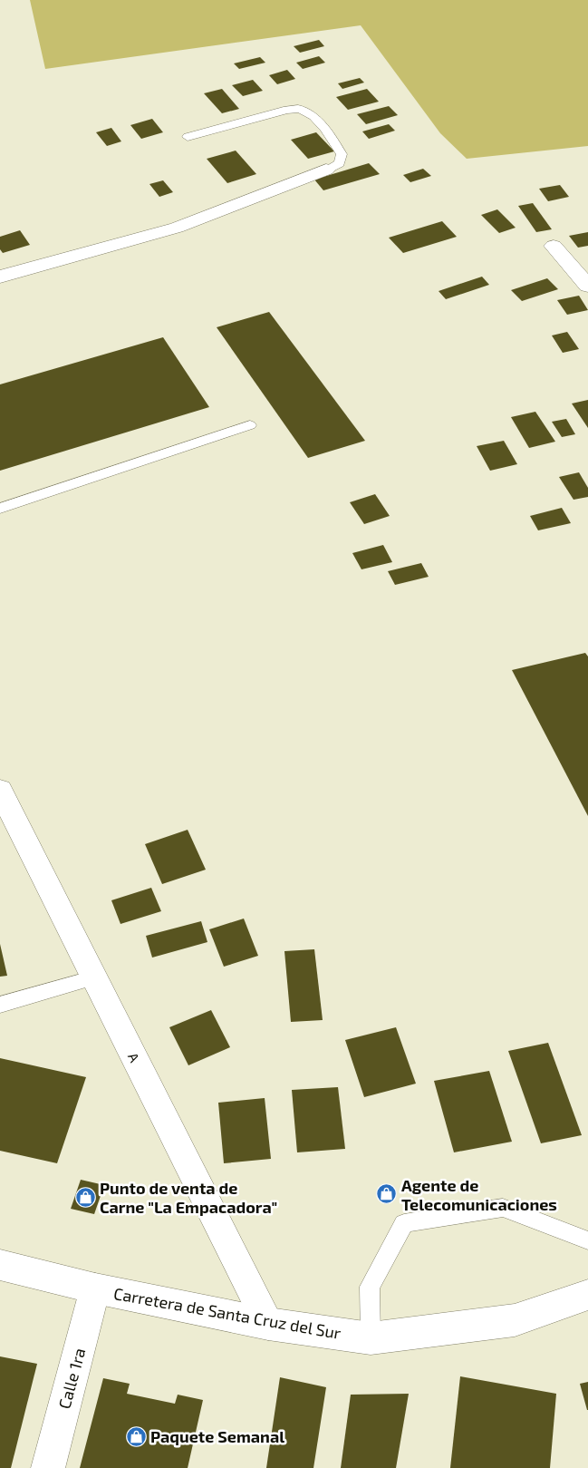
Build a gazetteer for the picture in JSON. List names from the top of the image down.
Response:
{
  "streets": {
    "street": ["A", "Carretera de Santa Cruz del Sur", "Calle 1ra"]
  },
  "crossings": [
    ["A", "Carretera de Santa Cruz del Sur"],
    ["Carretera de Santa Cruz del Sur", "Calle 1ra"]
  ],
  "places": {
    "shop": ["Agente de Telecomunicaciones", "Punto de venta de Carne \"La Empacadora\"", "Paquete Semanal"]
  }
}
